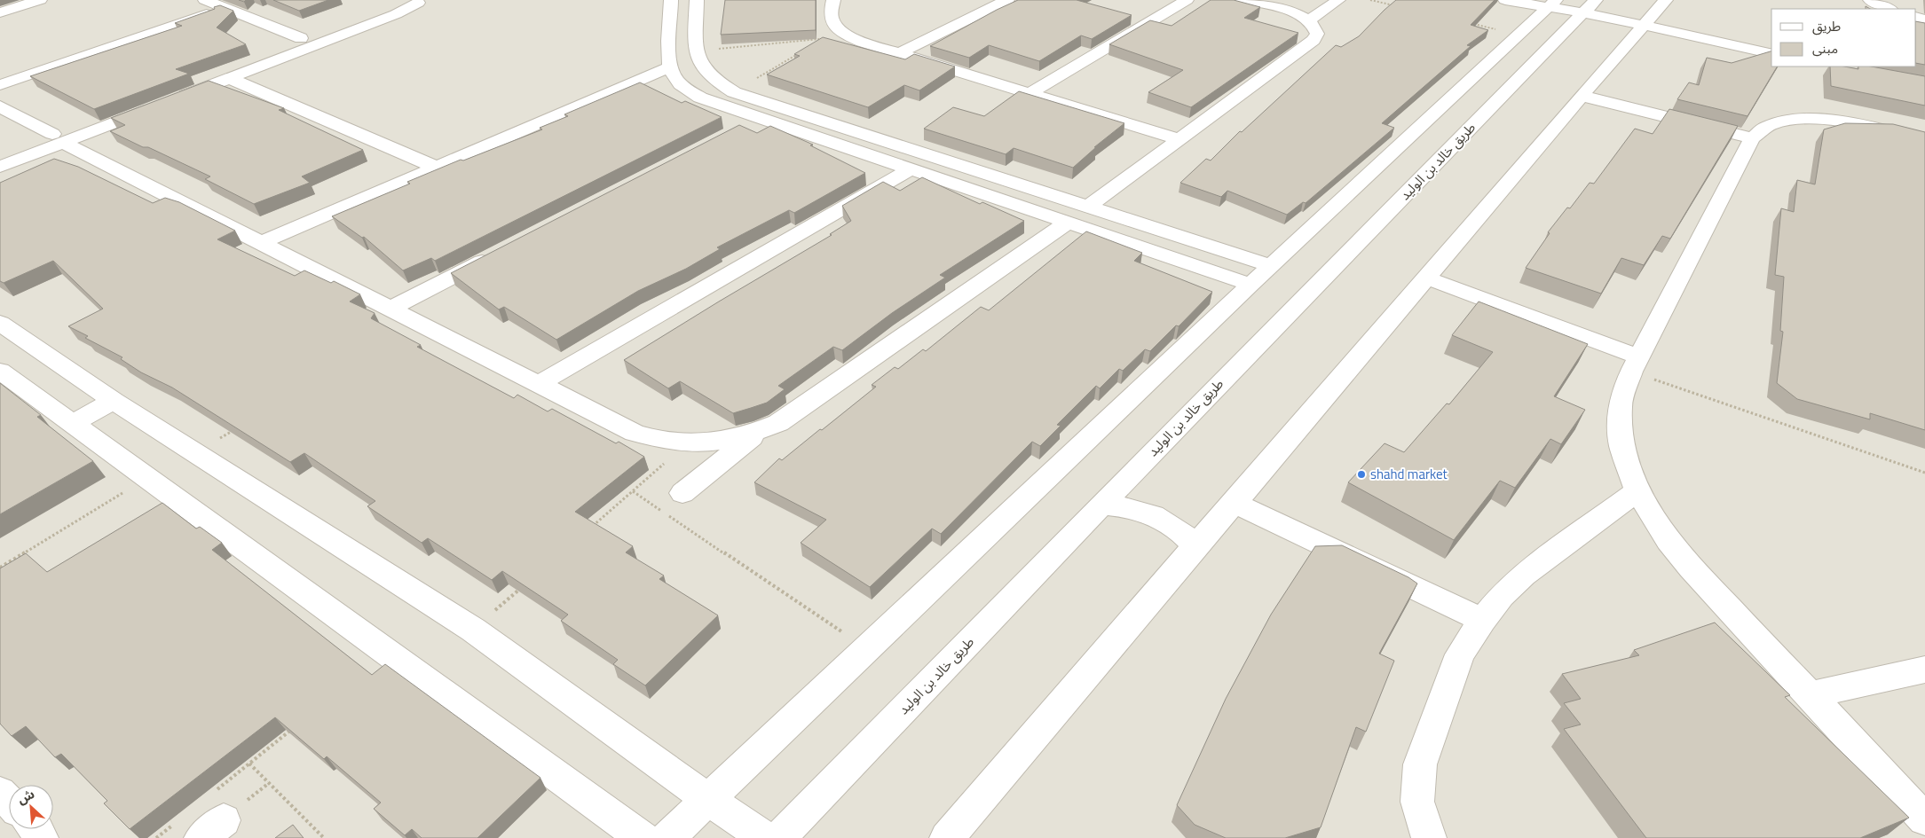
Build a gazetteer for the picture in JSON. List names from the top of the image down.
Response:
{
  "streets": {
    "street": ["طريق خالد بن الوليد"]
  },
  "places": ["shahd market"],
  "legend": ["طريق", "مبنى"],
  "north": "top left"
}
